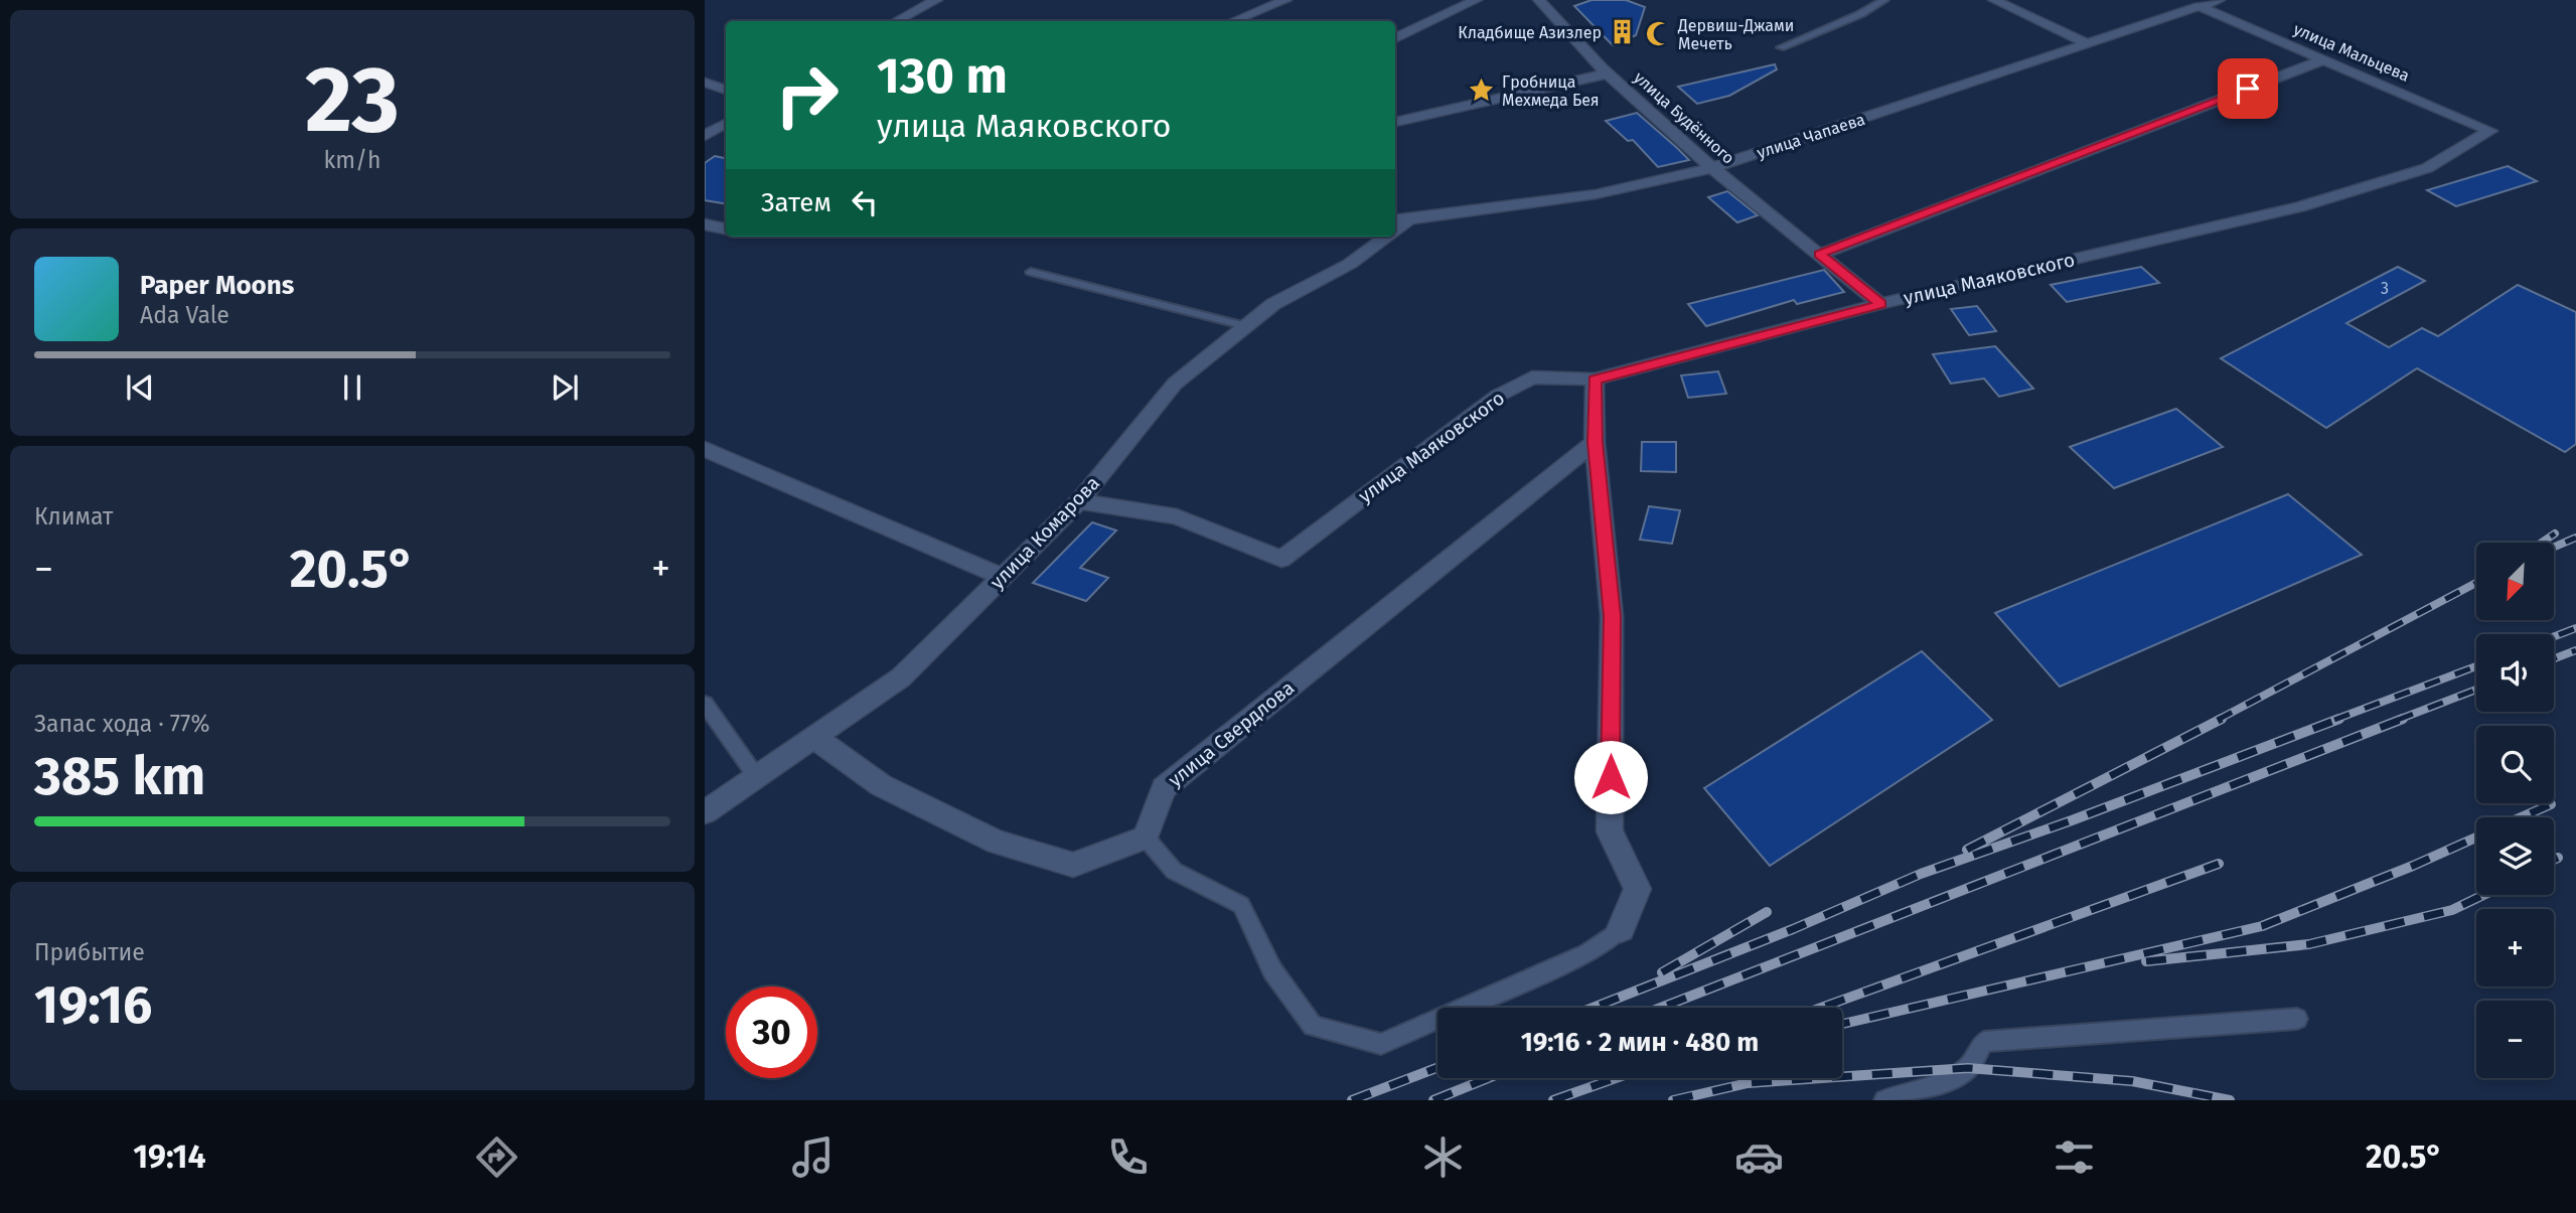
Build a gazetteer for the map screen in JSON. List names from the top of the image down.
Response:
{
  "streets": {
    "street": [
      "улица Мальцева",
      "улица Будённого",
      "улица Чапаева",
      "улица Маяковского",
      "улица Комарова",
      "улица Свердлова"
    ]
  },
  "crossings": [
    ["улица Мальцева", "улица Чапаева"],
    ["улица Мальцева", "улица Маяковского"],
    ["улица Будённого", "улица Чапаева"],
    ["улица Будённого", "улица Маяковского"],
    ["улица Маяковского", "улица Комарова"]
  ],
  "places": {
    "building": ["Кладбище Азизлер"],
    "mosque": ["Дервиш-Джами Мечеть"],
    "place": ["Гробница Мехмеда Бея"]
  },
  "house_numbers": ["3"],
  "north": "bottom left",
  "page": {
    "tile": [
      ["23", "km/h"],
      "Климат",
      ["Запас хода · 77%", "385 km"],
      ["Прибытие", "19:16"]
    ],
    "turn": ["130 m", "улица Маяковского"],
    "then": "Затем",
    "song": ["Paper Moons", "Ada Vale"],
    "heat": ["−", "20.5°", "+"],
    "map_buttons": ["+", "−"],
    "limit": "30",
    "trip": "19:16 · 2 мин · 480 m",
    "tabs": ["19:14", "20.5°"]
  }
}
